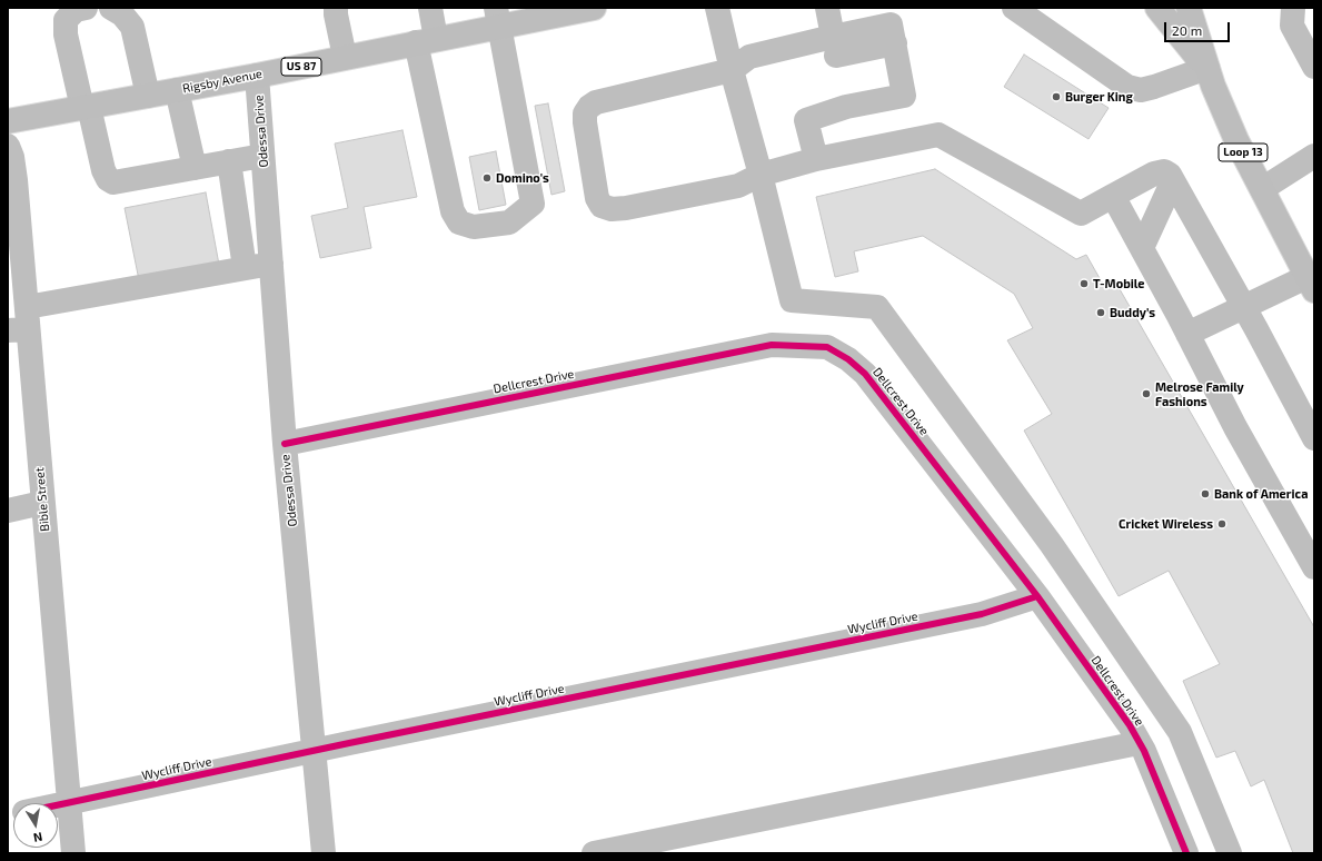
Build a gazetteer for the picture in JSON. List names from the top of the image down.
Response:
{
  "streets": {
    "main road": ["US 87", "Rigsby Avenue", "Loop 13"],
    "street": [
      "Odessa Drive",
      "Dellcrest Drive",
      "Bible Street",
      "Wycliff Drive"
    ]
  },
  "crossings": [
    ["Rigsby Avenue", "Odessa Drive"],
    ["Odessa Drive", "Dellcrest Drive"],
    ["Odessa Drive", "Wycliff Drive"],
    ["Dellcrest Drive", "Wycliff Drive"],
    ["Bible Street", "Wycliff Drive"]
  ],
  "places": [
    "Burger King",
    "Domino's",
    "T-Mobile",
    "Buddy’s",
    "Melrose Family Fashions",
    "Bank of America",
    "Cricket Wireless"
  ],
  "scale_bar": "20 m",
  "north": "bottom"
}
